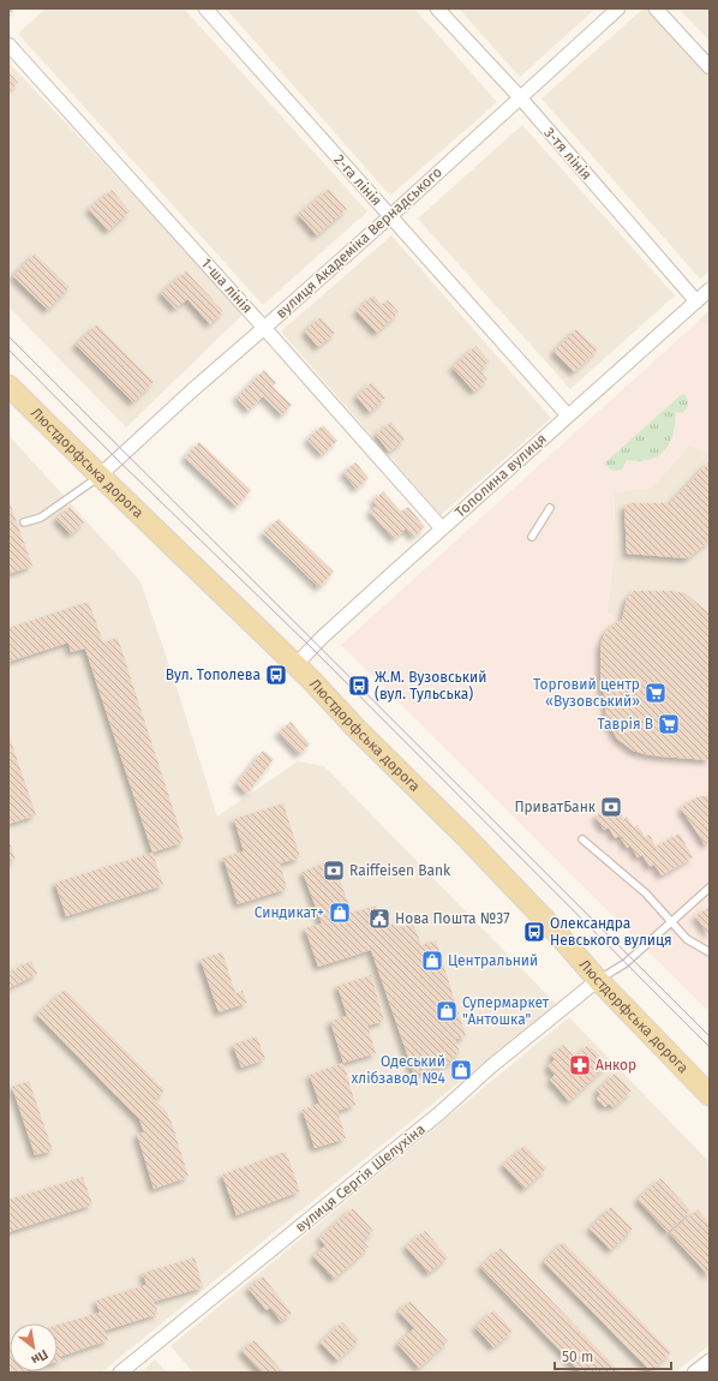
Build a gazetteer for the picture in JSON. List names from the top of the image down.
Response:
{
  "streets": {
    "main road": ["Люстдорфська дорога"],
    "street": [
      "3-тя лінія",
      "2-га лінія",
      "вулиця Академіка Вернадського",
      "1-ша лінія",
      "Тополина вулиця",
      "вулиця Сергія Шелухіна"
    ]
  },
  "crossings": [
    ["3-тя лінія", "вулиця Академіка Вернадського"],
    ["3-тя лінія", "Тополина вулиця"],
    ["2-га лінія", "вулиця Академіка Вернадського"],
    ["2-га лінія", "Тополина вулиця"],
    ["вулиця Академіка Вернадського", "1-ша лінія"],
    ["вулиця Академіка Вернадського", "Люстдорфська дорога"],
    ["1-ша лінія", "Тополина вулиця"],
    ["Люстдорфська дорога", "Тополина вулиця"],
    ["Люстдорфська дорога", "вулиця Сергія Шелухіна"]
  ],
  "places": {
    "bus stop": ["Вул. Тополева", "Ж.М. Вузовський (вул. Тульська)", "Олександра Невського вулиця"],
    "supermarket": ["Торговий центр «Вузовський»", "Таврія В"],
    "bank": ["ПриватБанк", "Raiffeisen Bank"],
    "shop": [
      "Синдикат+",
      "Центральний",
      "Супермаркет \"Антошка\"",
      "Одеський хлібзавод №4"
    ],
    "public building": ["Нова Пошта №37"],
    "pharmacy": ["Анкор"]
  },
  "scale_bar": "50 m",
  "north": "bottom right"
}
